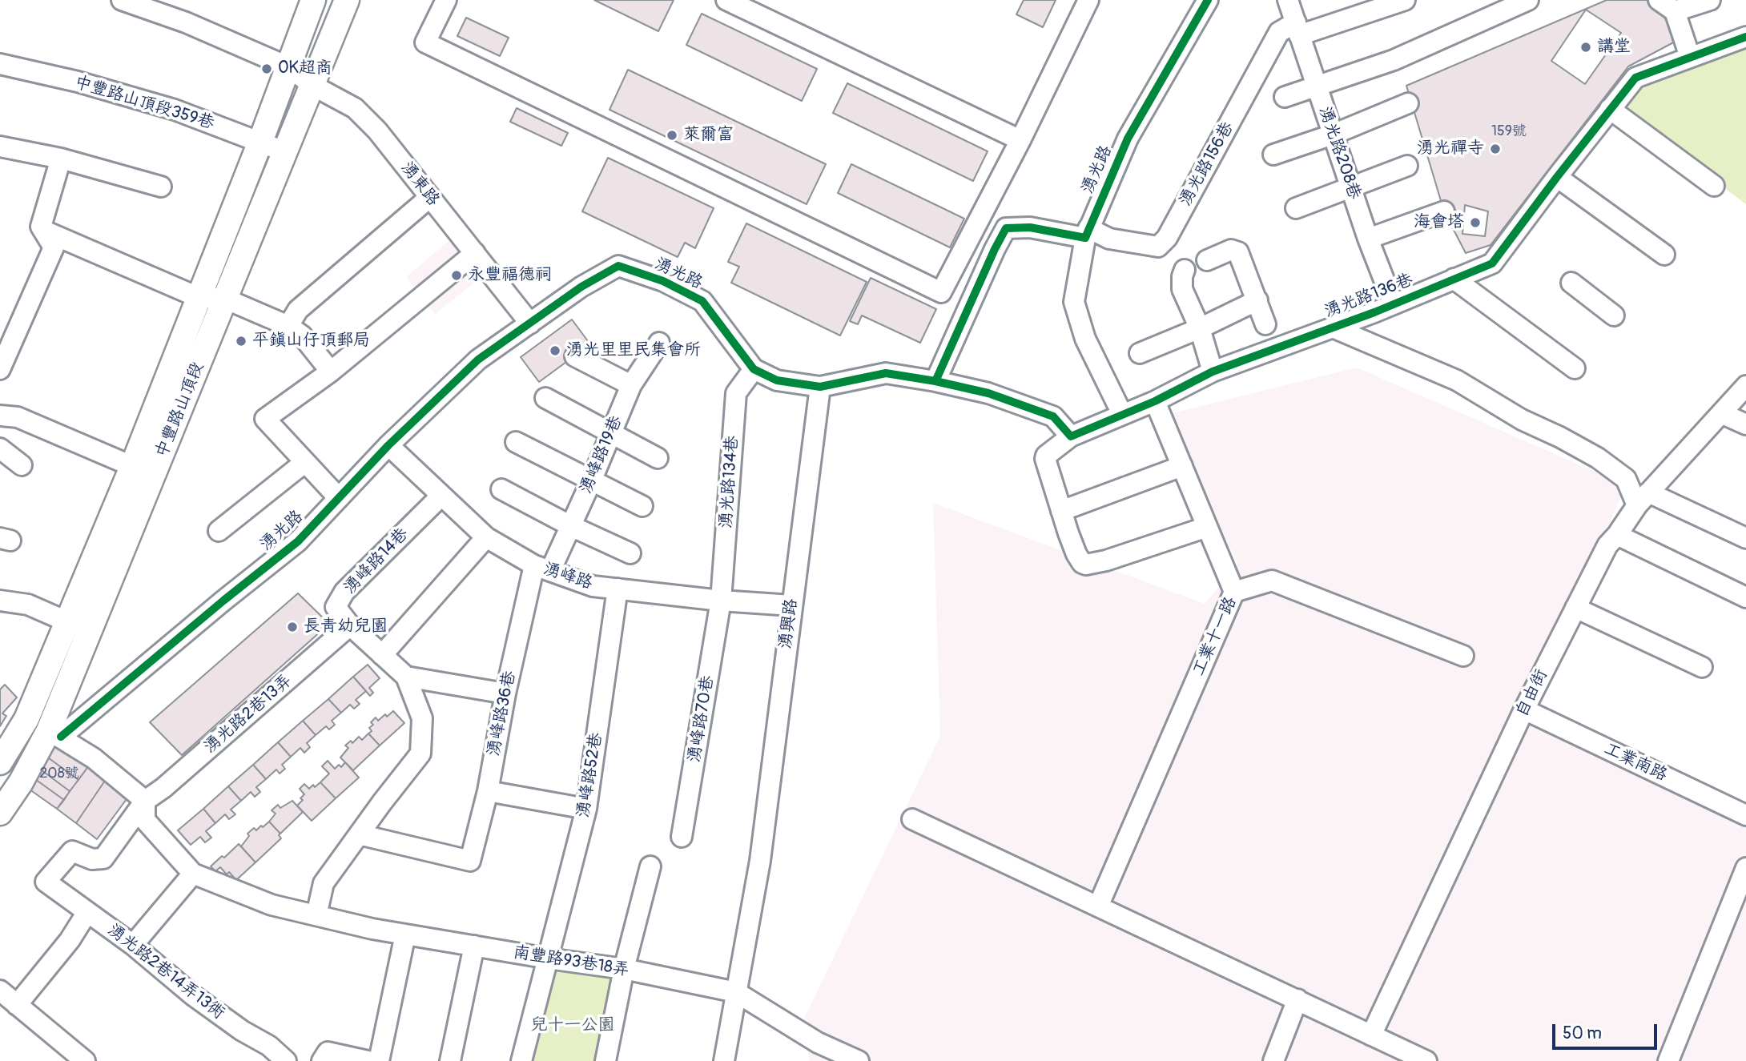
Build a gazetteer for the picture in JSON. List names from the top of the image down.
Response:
{
  "streets": {
    "main road": ["中豐路山頂段"],
    "street": [
      "中豐路山頂段359巷",
      "湧光路208巷",
      "湧光路156巷",
      "湧光路",
      "湧東路",
      "湧光路136巷",
      "湧峰路19巷",
      "湧光路134巷",
      "湧峰路14巷",
      "湧峰路",
      "湧興路",
      "工業十一路",
      "自由街",
      "湧峰路36巷",
      "湧光路2巷13弄",
      "湧峰路70巷",
      "工業南路",
      "湧峰路52巷",
      "南豐路93巷18弄",
      "湧光路2巷14弄13衖"
    ]
  },
  "crossings": [
    ["中豐路山頂段359巷", "中豐路山頂段"],
    ["湧光路208巷", "湧光路156巷"],
    ["湧光路208巷", "湧光路136巷"],
    ["湧光路156巷", "湧光路"],
    ["湧光路", "湧東路"],
    ["湧光路", "湧光路136巷"],
    ["湧光路", "中豐路山頂段"],
    ["湧光路", "湧光路134巷"],
    ["湧光路", "湧峰路"],
    ["湧光路", "湧興路"],
    ["湧東路", "中豐路山頂段"],
    ["湧峰路19巷", "湧峰路"],
    ["湧峰路19巷", "湧峰路36巷"],
    ["湧光路134巷", "湧峰路"],
    ["湧光路134巷", "湧峰路70巷"],
    ["湧峰路14巷", "湧峰路"],
    ["湧峰路14巷", "湧光路2巷13弄"],
    ["湧峰路", "湧興路"],
    ["湧峰路", "湧峰路36巷"],
    ["湧峰路", "湧峰路70巷"],
    ["湧峰路", "湧峰路52巷"],
    ["湧興路", "南豐路93巷18弄"],
    ["自由街", "工業南路"],
    ["湧光路2巷13弄", "湧光路2巷14弄13衖"],
    ["湧峰路52巷", "南豐路93巷18弄"]
  ],
  "parks": ["兒十一公園"],
  "places": [
    "講堂",
    "OK超商",
    "萊爾富",
    "湧光禪寺",
    "海會塔",
    "永豐福德祠",
    "平鎮山仔頂郵局",
    "湧光里里民集會所",
    "長青幼兒園"
  ],
  "house_numbers": ["159號", "208號"],
  "scale_bar": "50 m"
}
